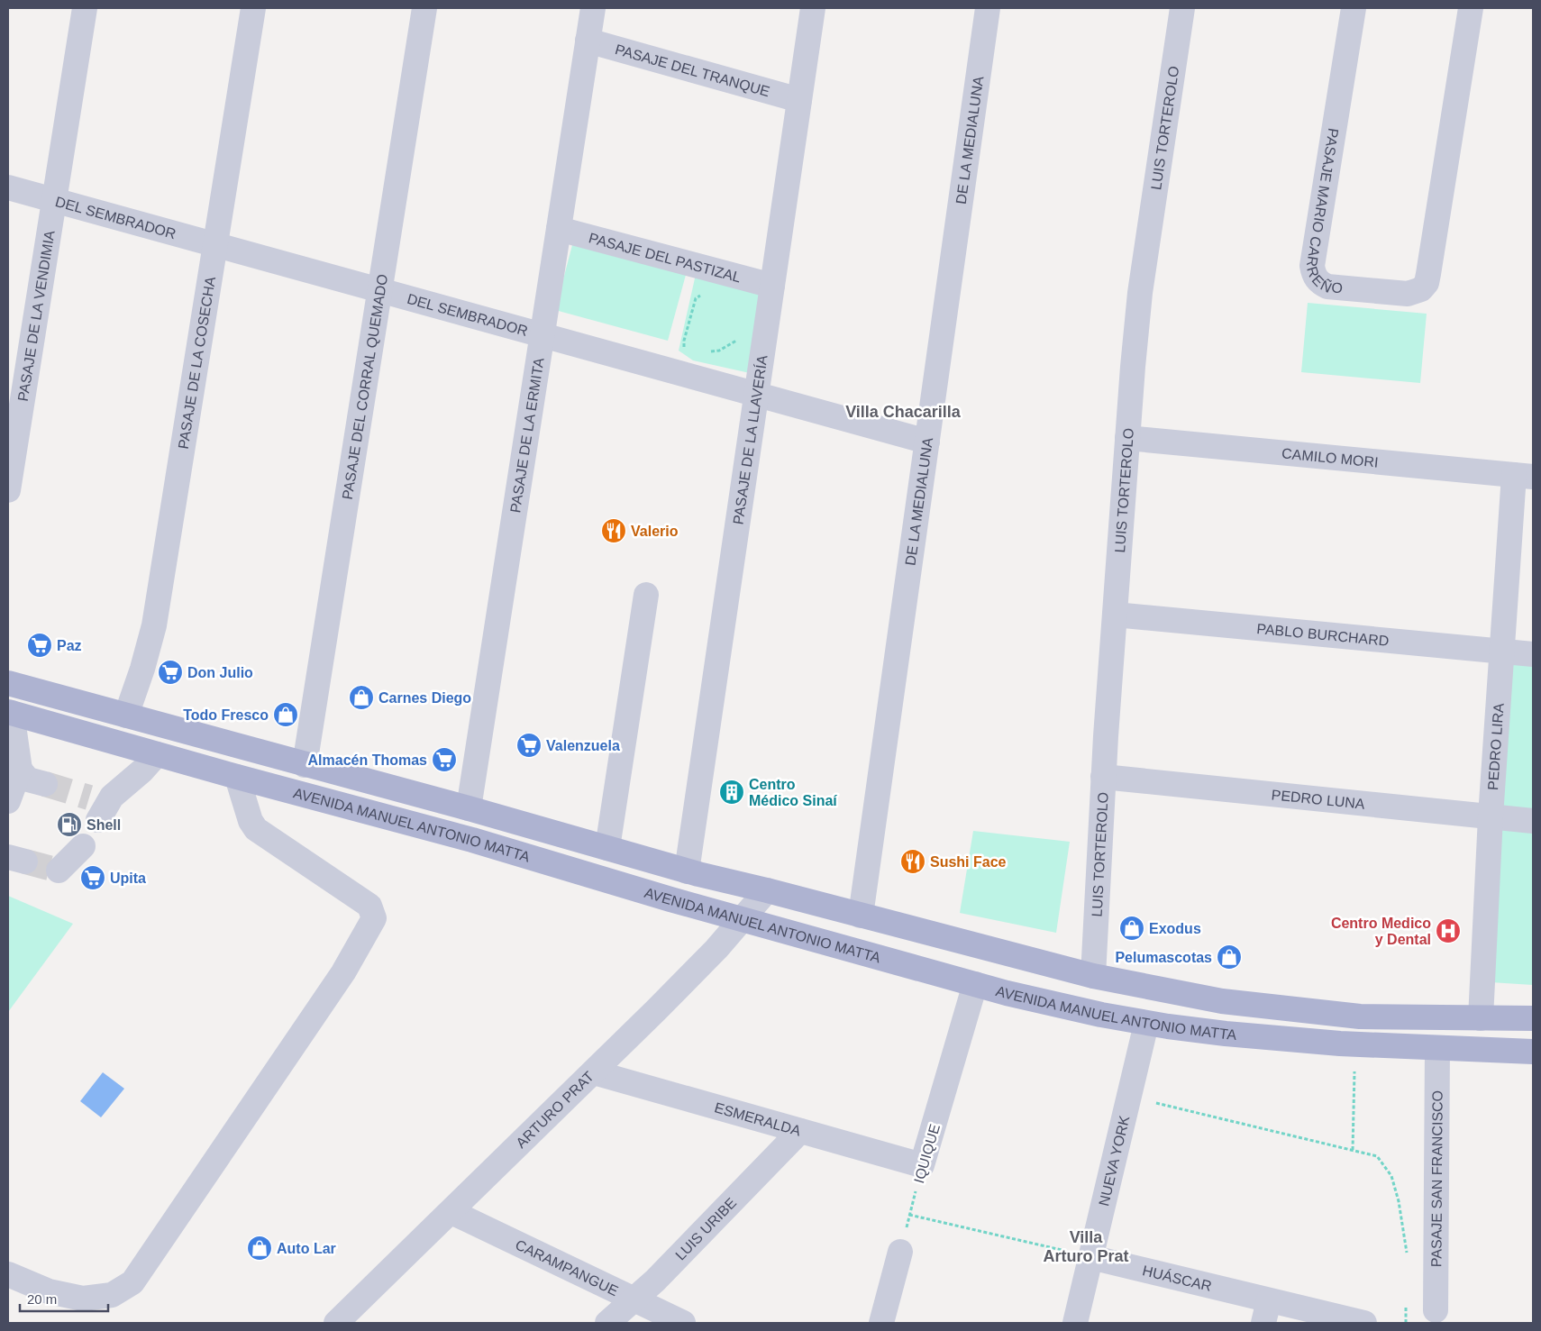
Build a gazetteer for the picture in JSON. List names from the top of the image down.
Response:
{
  "streets": {
    "main road": ["AVENIDA MANUEL ANTONIO MATTA"],
    "street": [
      "PASAJE DEL TRANQUE",
      "LUIS TORTEROLO",
      "DE LA MEDIALUNA",
      "PASAJE MARIO CARREÑO",
      "DEL SEMBRADOR",
      "PASAJE DEL PASTIZAL",
      "PASAJE DE LA VENDIMIA",
      "PASAJE DE LA COSECHA",
      "PASAJE DEL CORRAL QUEMADO",
      "PASAJE DE LA ERMITA",
      "PASAJE DE LA LLAVERÍA",
      "CAMILO MORI",
      "PABLO BURCHARD",
      "PEDRO LIRA",
      "PEDRO LUNA",
      "ARTURO PRAT",
      "ESMERALDA",
      "IQUIQUE",
      "NUEVA YORK",
      "PASAJE SAN FRANCISCO",
      "LUIS URIBE",
      "CARAMPANGUE",
      "HUÁSCAR"
    ]
  },
  "crossings": [
    ["PASAJE DEL TRANQUE", "PASAJE DE LA ERMITA"],
    ["PASAJE DEL TRANQUE", "PASAJE DE LA LLAVERÍA"],
    ["LUIS TORTEROLO", "CAMILO MORI"],
    ["LUIS TORTEROLO", "PABLO BURCHARD"],
    ["LUIS TORTEROLO", "PEDRO LUNA"],
    ["LUIS TORTEROLO", "AVENIDA MANUEL ANTONIO MATTA"],
    ["DE LA MEDIALUNA", "DEL SEMBRADOR"],
    ["DE LA MEDIALUNA", "AVENIDA MANUEL ANTONIO MATTA"],
    ["DEL SEMBRADOR", "PASAJE DE LA VENDIMIA"],
    ["DEL SEMBRADOR", "PASAJE DE LA COSECHA"],
    ["DEL SEMBRADOR", "PASAJE DEL CORRAL QUEMADO"],
    ["DEL SEMBRADOR", "PASAJE DE LA ERMITA"],
    ["DEL SEMBRADOR", "PASAJE DE LA LLAVERÍA"],
    ["PASAJE DEL PASTIZAL", "PASAJE DE LA ERMITA"],
    ["PASAJE DEL PASTIZAL", "PASAJE DE LA LLAVERÍA"],
    ["PASAJE DE LA COSECHA", "AVENIDA MANUEL ANTONIO MATTA"],
    ["PASAJE DEL CORRAL QUEMADO", "AVENIDA MANUEL ANTONIO MATTA"],
    ["PASAJE DE LA ERMITA", "AVENIDA MANUEL ANTONIO MATTA"],
    ["PASAJE DE LA LLAVERÍA", "AVENIDA MANUEL ANTONIO MATTA"],
    ["CAMILO MORI", "PEDRO LIRA"],
    ["PABLO BURCHARD", "PEDRO LIRA"],
    ["PEDRO LIRA", "PEDRO LUNA"],
    ["PEDRO LIRA", "AVENIDA MANUEL ANTONIO MATTA"],
    ["AVENIDA MANUEL ANTONIO MATTA", "ARTURO PRAT"],
    ["AVENIDA MANUEL ANTONIO MATTA", "IQUIQUE"],
    ["AVENIDA MANUEL ANTONIO MATTA", "NUEVA YORK"],
    ["AVENIDA MANUEL ANTONIO MATTA", "PASAJE SAN FRANCISCO"],
    ["ARTURO PRAT", "ESMERALDA"],
    ["ARTURO PRAT", "CARAMPANGUE"],
    ["ESMERALDA", "IQUIQUE"],
    ["ESMERALDA", "LUIS URIBE"],
    ["NUEVA YORK", "HUÁSCAR"],
    ["LUIS URIBE", "CARAMPANGUE"]
  ],
  "districts": ["Villa Chacarilla", "Villa Arturo Prat"],
  "places": {
    "restaurant": ["Valerio", "Sushi Face"],
    "supermarket": [
      "Paz",
      "Don Julio",
      "Valenzuela",
      "Almacén Thomas",
      "Upita"
    ],
    "shop": [
      "Carnes Diego",
      "Todo Fresco",
      "Exodus",
      "Pelumascotas",
      "Auto Lar"
    ],
    "building": ["Centro Médico Sinaí"],
    "fuel station": ["Shell"],
    "hospital": ["Centro Medico y Dental"]
  },
  "scale_bar": "20 m"
}
